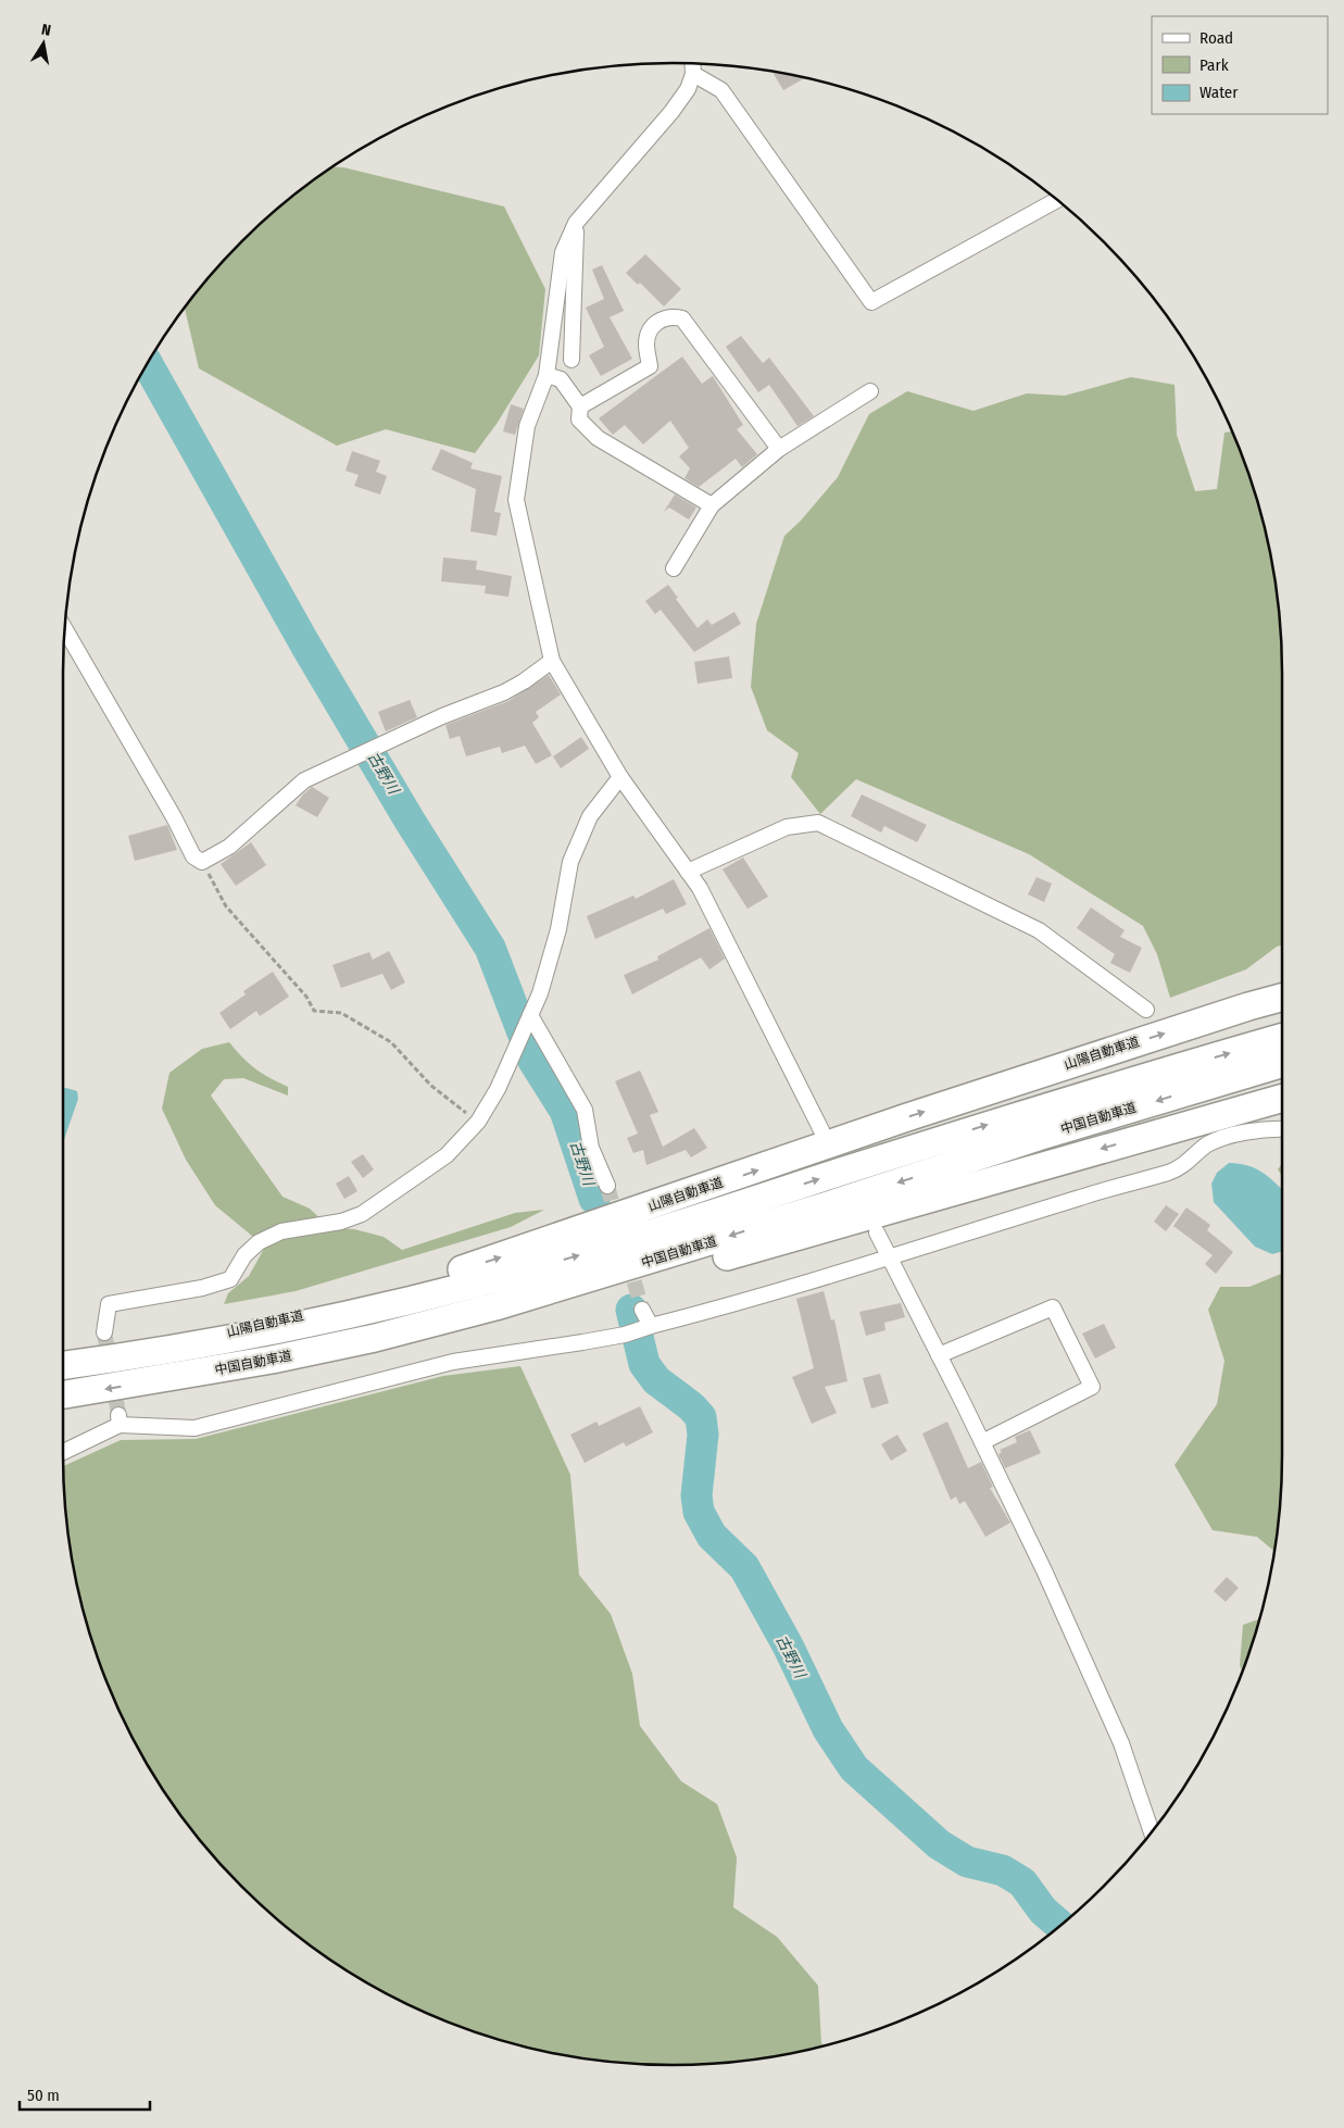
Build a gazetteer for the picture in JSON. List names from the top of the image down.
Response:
{
  "streets": {
    "highway": ["山陽自動車道", "中国自動車道"]
  },
  "crossings": [
    ["山陽自動車道", "中国自動車道"]
  ],
  "water": ["古野川"],
  "legend": ["Road", "Park", "Water"],
  "scale_bar": "50 m",
  "north": "top"
}
